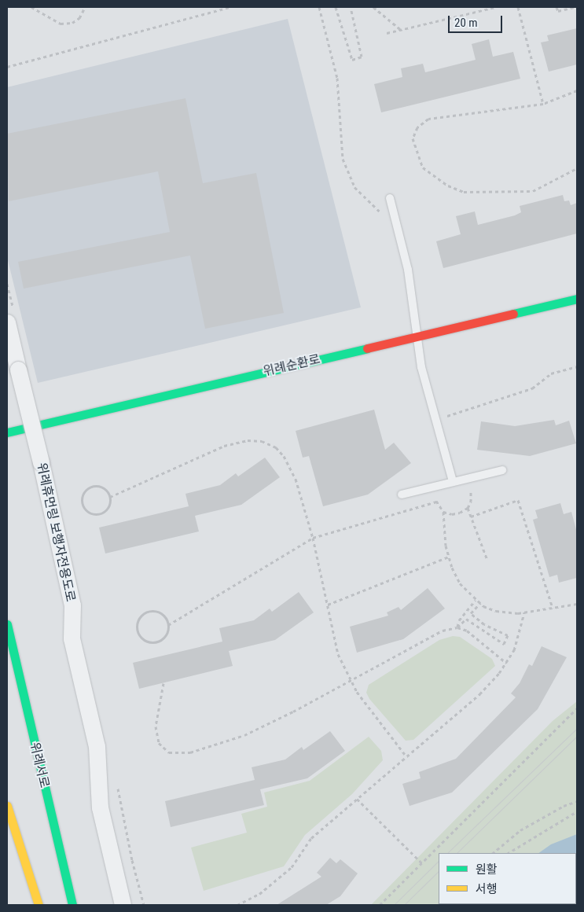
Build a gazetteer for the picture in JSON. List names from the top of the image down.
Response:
{
  "streets": {
    "street": ["위례순환로", "위례휴먼링 보행자전용도로", "위례서로"]
  },
  "legend": ["원활", "서행"],
  "scale_bar": "20 m"
}
